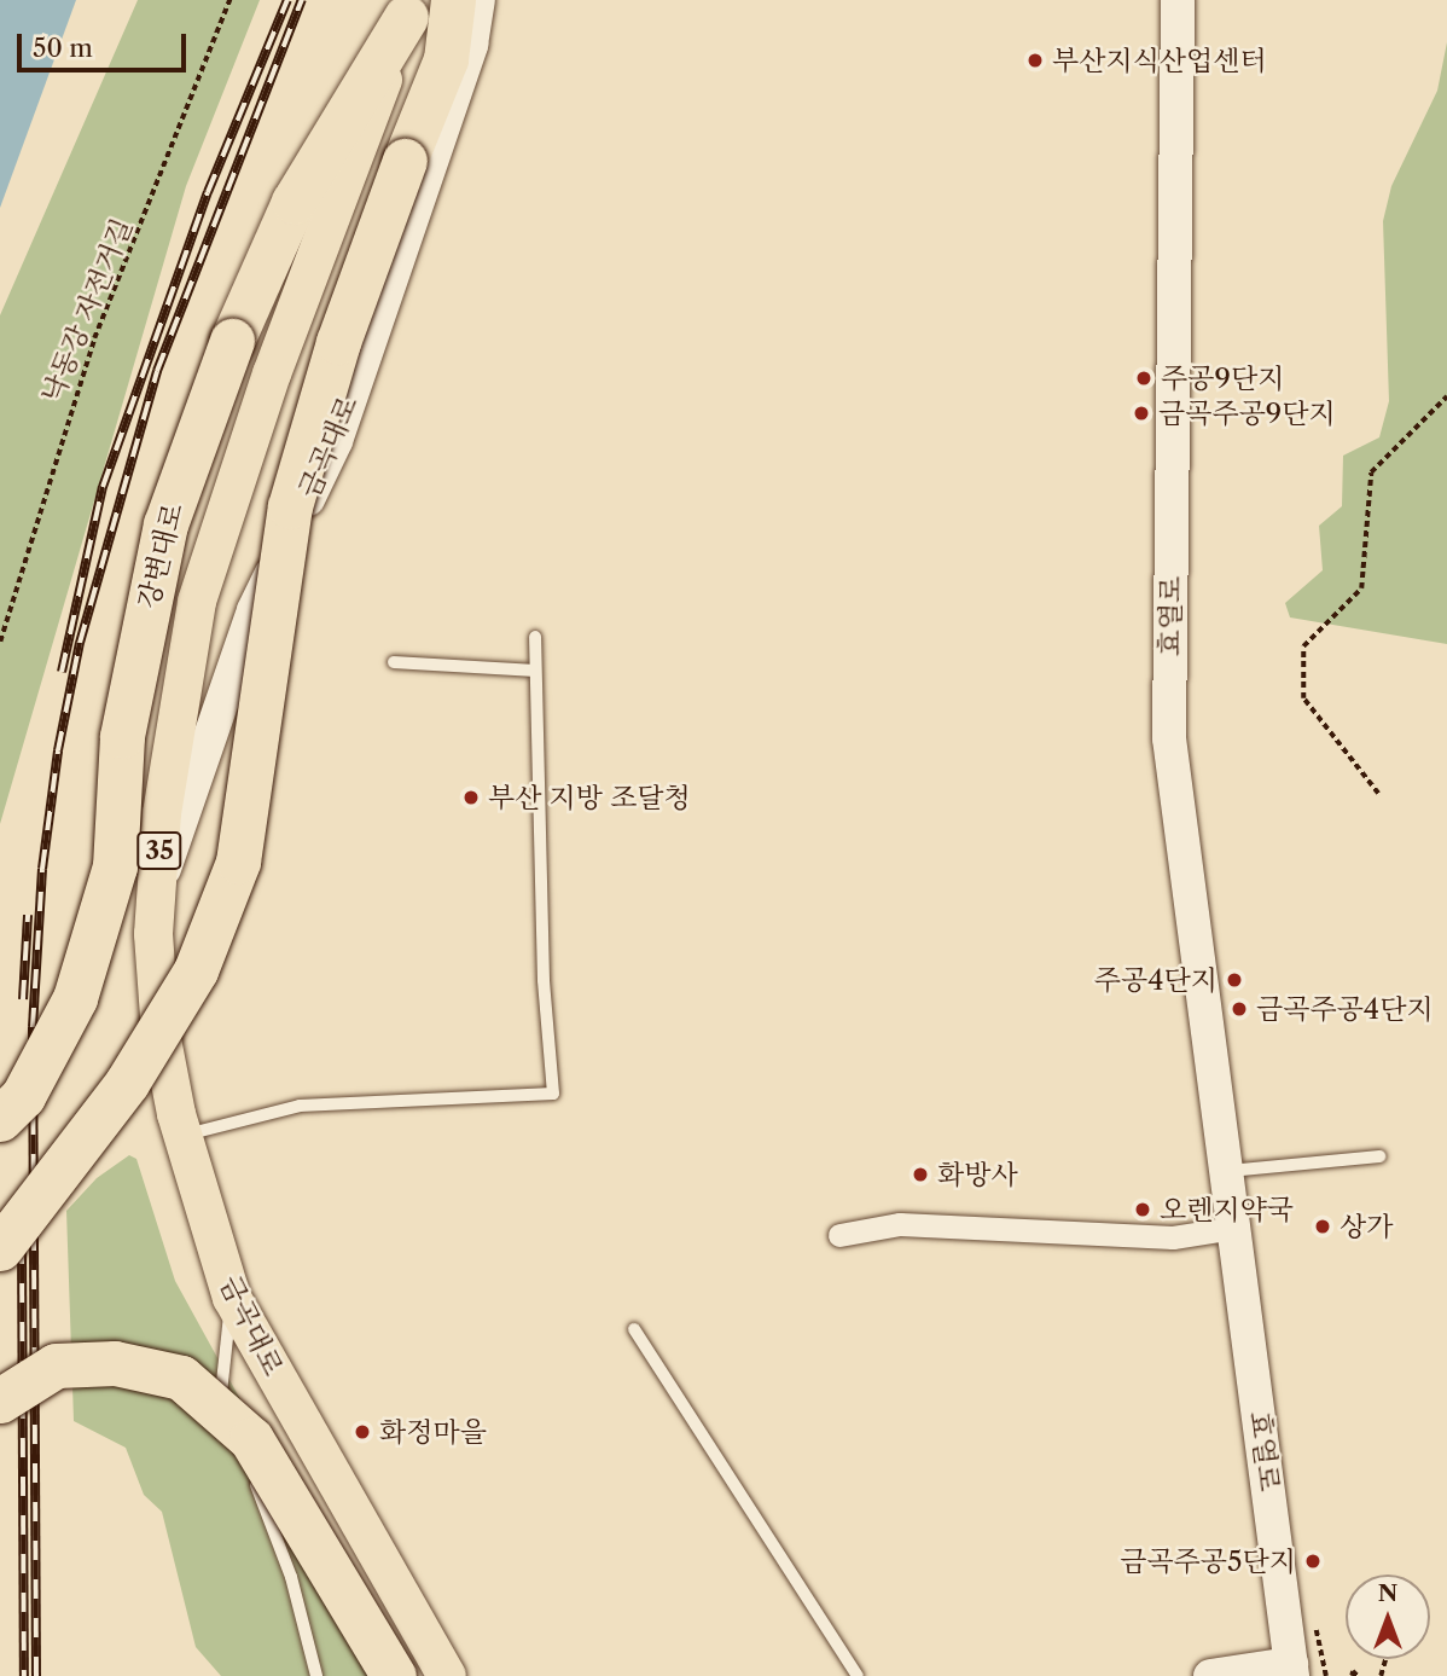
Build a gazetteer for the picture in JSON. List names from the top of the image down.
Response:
{
  "streets": {
    "highway": ["강변대로"],
    "main road": ["금곡대로", "효열로", "35"],
    "path": ["낙동강 자전거길"]
  },
  "crossings": [
    ["금곡대로", "강변대로"]
  ],
  "places": [
    "부산지식산업센터",
    "주공9단지",
    "금곡주공9단지",
    "부산 지방 조달청",
    "주공4단지",
    "금곡주공4단지",
    "화방사",
    "오렌지약국",
    "상가",
    "화정마을",
    "금곡주공5단지"
  ],
  "scale_bar": "50 m",
  "north": "top"
}
